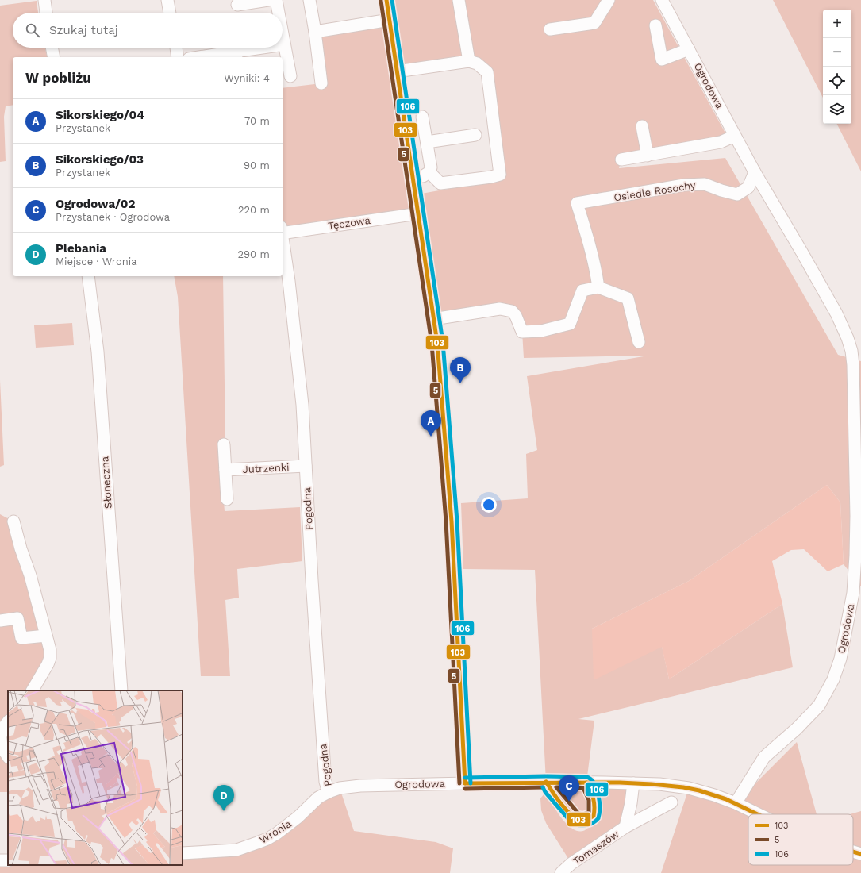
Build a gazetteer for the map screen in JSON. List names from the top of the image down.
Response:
{
  "streets": {
    "street": [
      "Ogrodowa",
      "Osiedle Rosochy",
      "Tęczowa",
      "Jutrzenki",
      "Słoneczna",
      "Pogodna",
      "Wronia",
      "Tomaszów"
    ]
  },
  "crossings": [
    ["Ogrodowa", "Osiedle Rosochy"],
    ["Ogrodowa", "Pogodna"],
    ["Ogrodowa", "Wronia"],
    ["Ogrodowa", "Tomaszów"],
    ["Jutrzenki", "Pogodna"],
    ["Pogodna", "Wronia"]
  ],
  "lines": ["transit line 103", "transit line 106", "transit line 5"],
  "legend": ["103", "5", "106"],
  "page": {
    "map_buttons": ["+", "−"],
    "search": "Szukaj tutaj",
    "heading": ["W pobliżu", "Wyniki: 4"],
    "list": [
      {
        "mark": "A",
        "name": "Sikorskiego/04",
        "note": "Przystanek",
        "value": "70 m"
      },
      {
        "mark": "B",
        "name": "Sikorskiego/03",
        "note": "Przystanek",
        "value": "90 m"
      },
      {
        "mark": "C",
        "name": "Ogrodowa/02",
        "note": "Przystanek · Ogrodowa",
        "value": "220 m"
      },
      {
        "mark": "D",
        "name": "Plebania",
        "note": "Miejsce · Wronia",
        "value": "290 m"
      }
    ],
    "pins": [
      "B",
      "A",
      "C",
      "D"
    ]
  }
}
